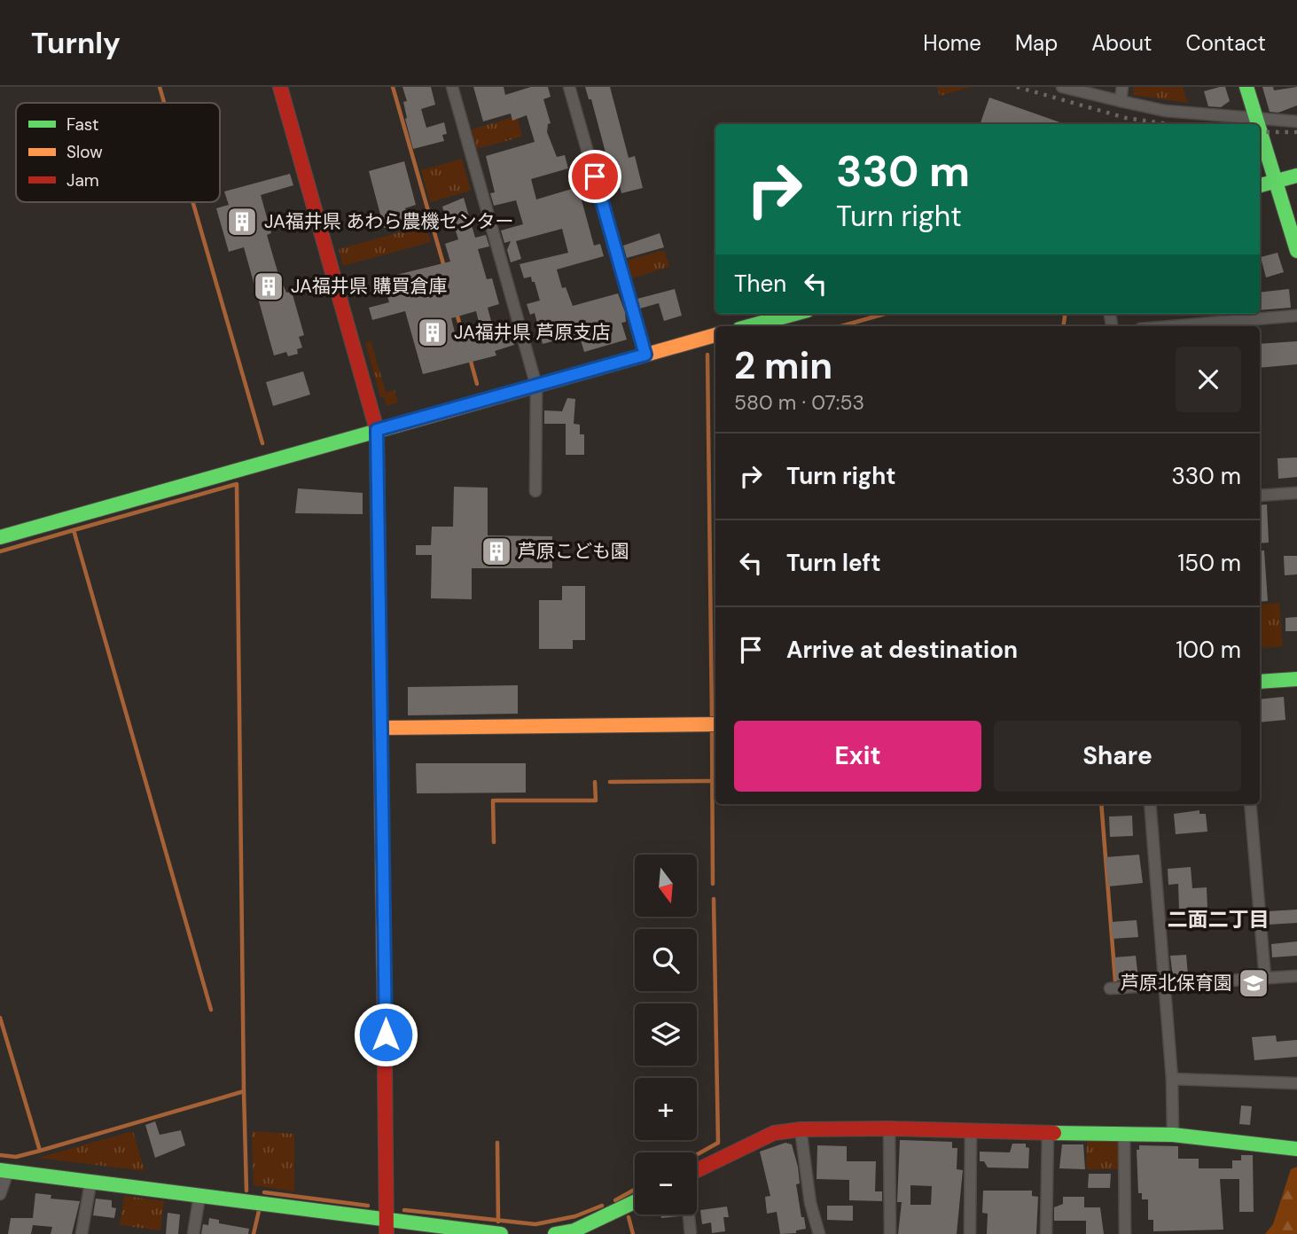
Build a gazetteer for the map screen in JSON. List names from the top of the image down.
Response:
{
  "districts": ["二面二丁目"],
  "places": {
    "building": [
      "JA福井県 あわら農機センター",
      "JA福井県 購買倉庫",
      "JA福井県 芦原支店",
      "芦原こども園"
    ],
    "school or university": ["芦原北保育園"]
  },
  "legend": ["Fast", "Slow", "Jam"],
  "north": "bottom",
  "page": {
    "header": "Turnly",
    "nav": [
      "Home",
      "Map",
      "About",
      "Contact"
    ],
    "turn": ["330 m", "Turn right"],
    "then": "Then",
    "heading": ["2 min", "580 m · 07:53"],
    "list": [
      {
        "name": "Turn right",
        "value": "330 m"
      },
      {
        "name": "Turn left",
        "value": "150 m"
      },
      {
        "name": "Arrive at destination",
        "value": "100 m"
      }
    ],
    "buttons": ["Exit", "Share"],
    "map_buttons": ["+", "−"]
  }
}
